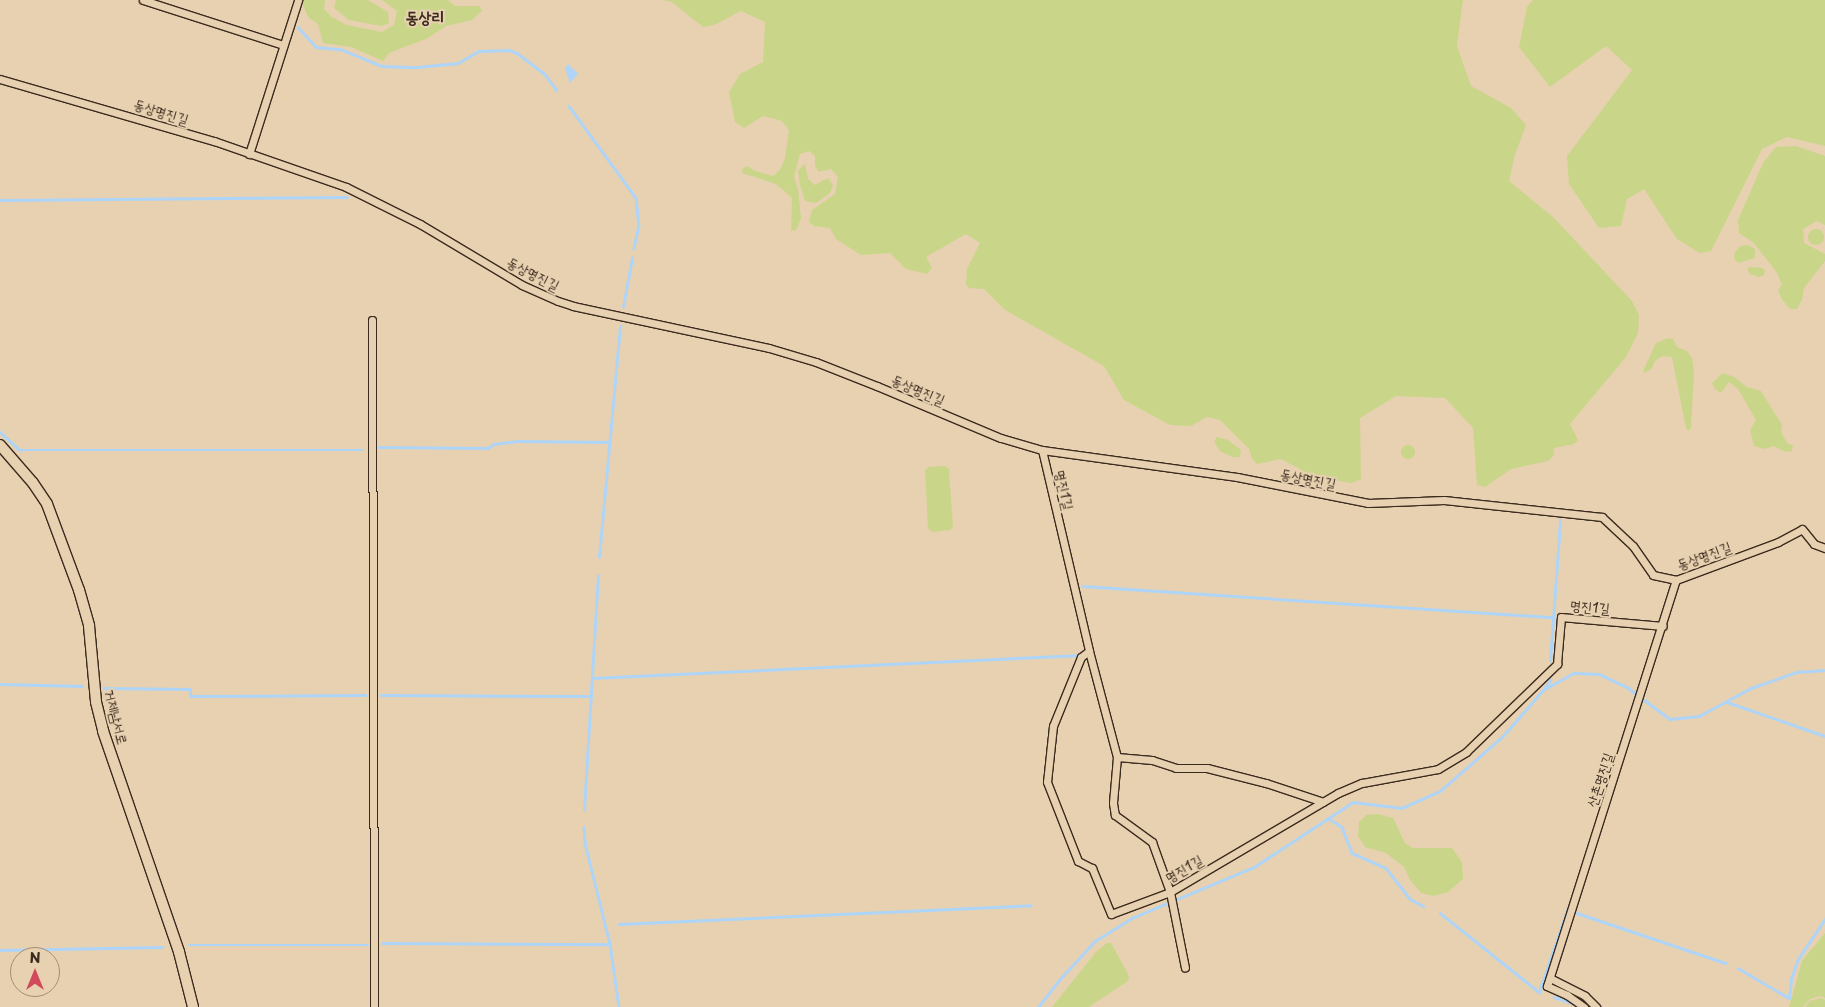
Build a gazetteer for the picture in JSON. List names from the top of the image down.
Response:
{
  "streets": {
    "main road": ["거제남서로"],
    "street": ["동상명진길", "명진1길", "산촌명진길"]
  },
  "crossings": [
    ["동상명진길", "명진1길"],
    ["동상명진길", "산촌명진길"],
    ["명진1길", "산촌명진길"]
  ],
  "districts": ["동상리"],
  "north": "top"
}
